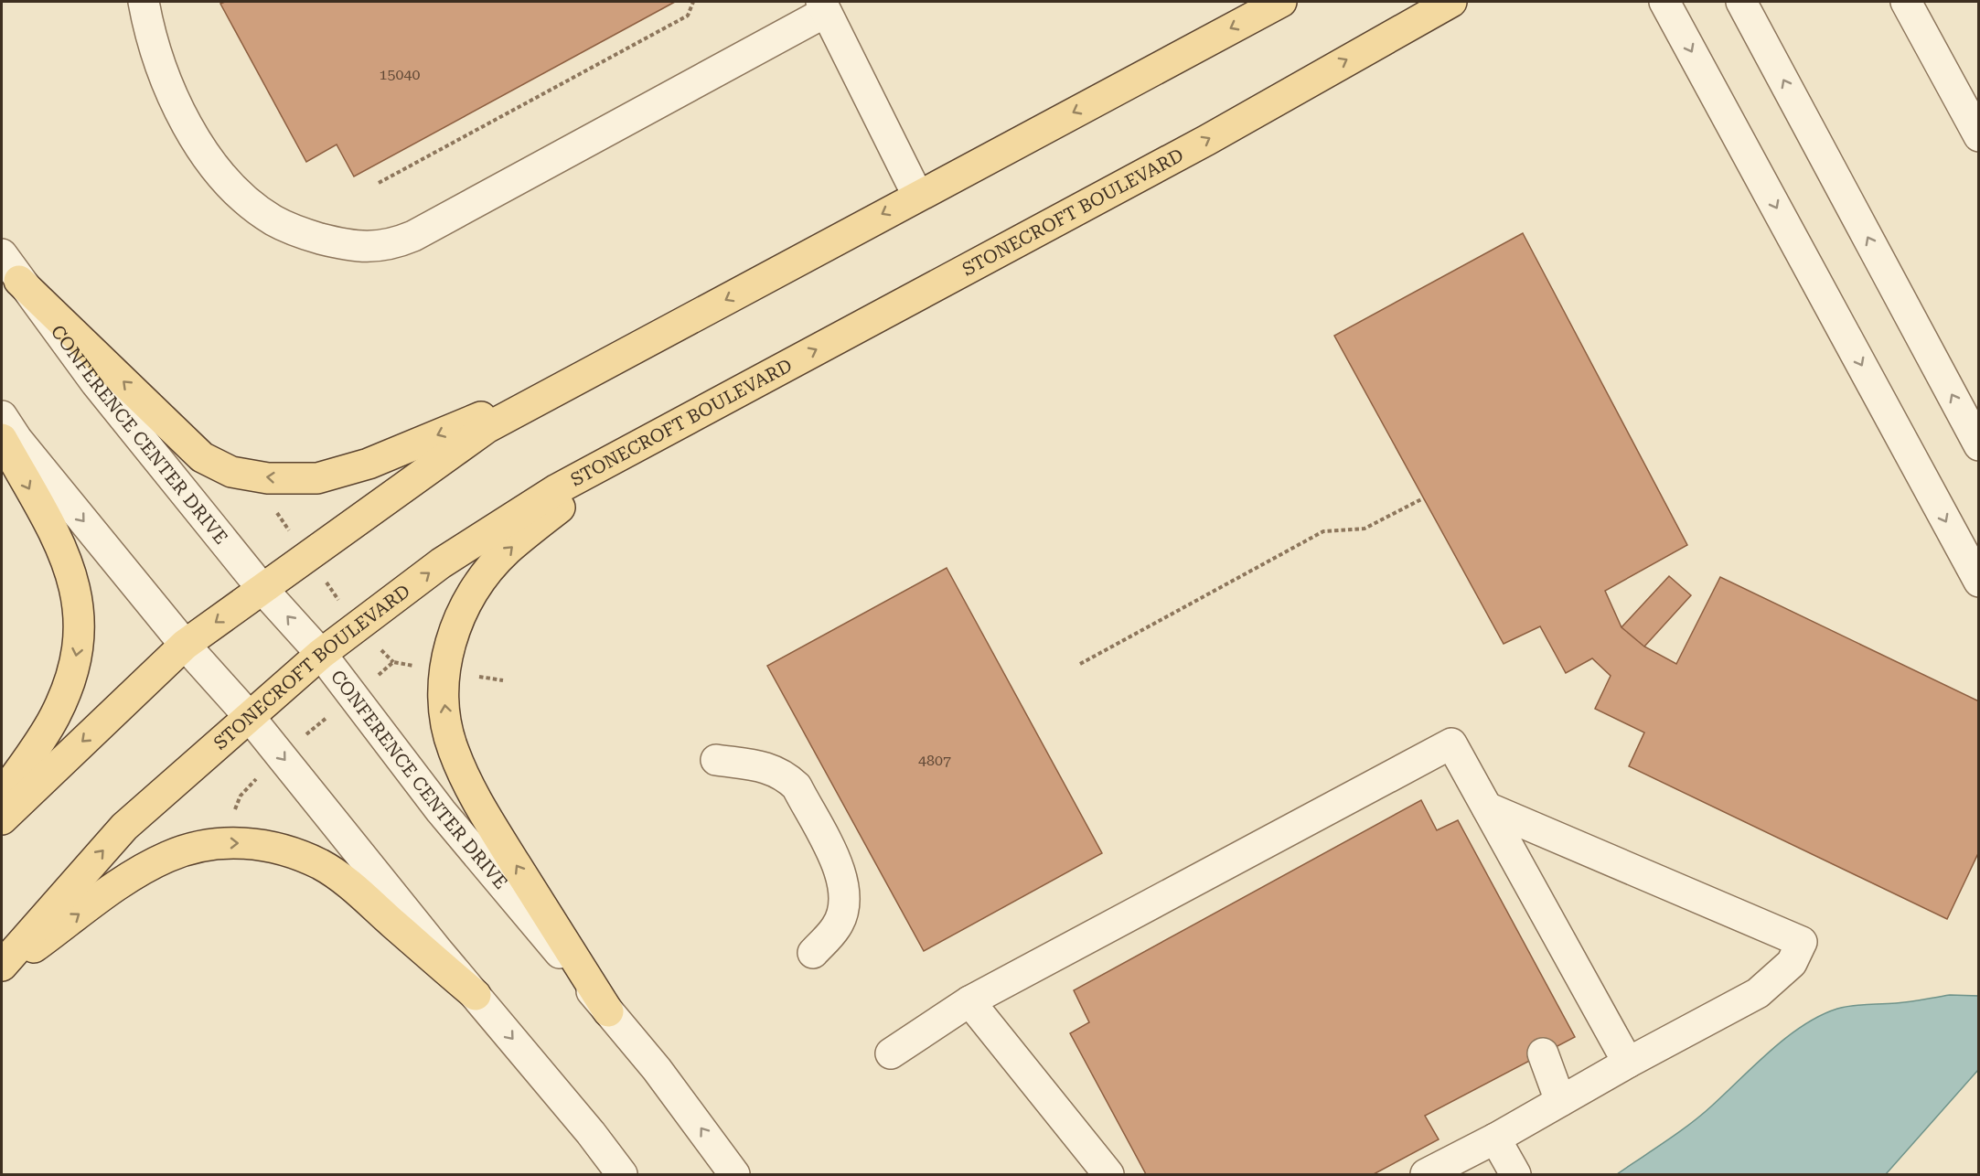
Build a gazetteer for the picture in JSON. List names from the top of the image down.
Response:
{
  "streets": {
    "main road": ["STONECROFT BOULEVARD"],
    "street": ["CONFERENCE CENTER DRIVE"]
  },
  "crossings": [
    ["STONECROFT BOULEVARD", "CONFERENCE CENTER DRIVE"]
  ],
  "house_numbers": ["15040", "4807"]
}
